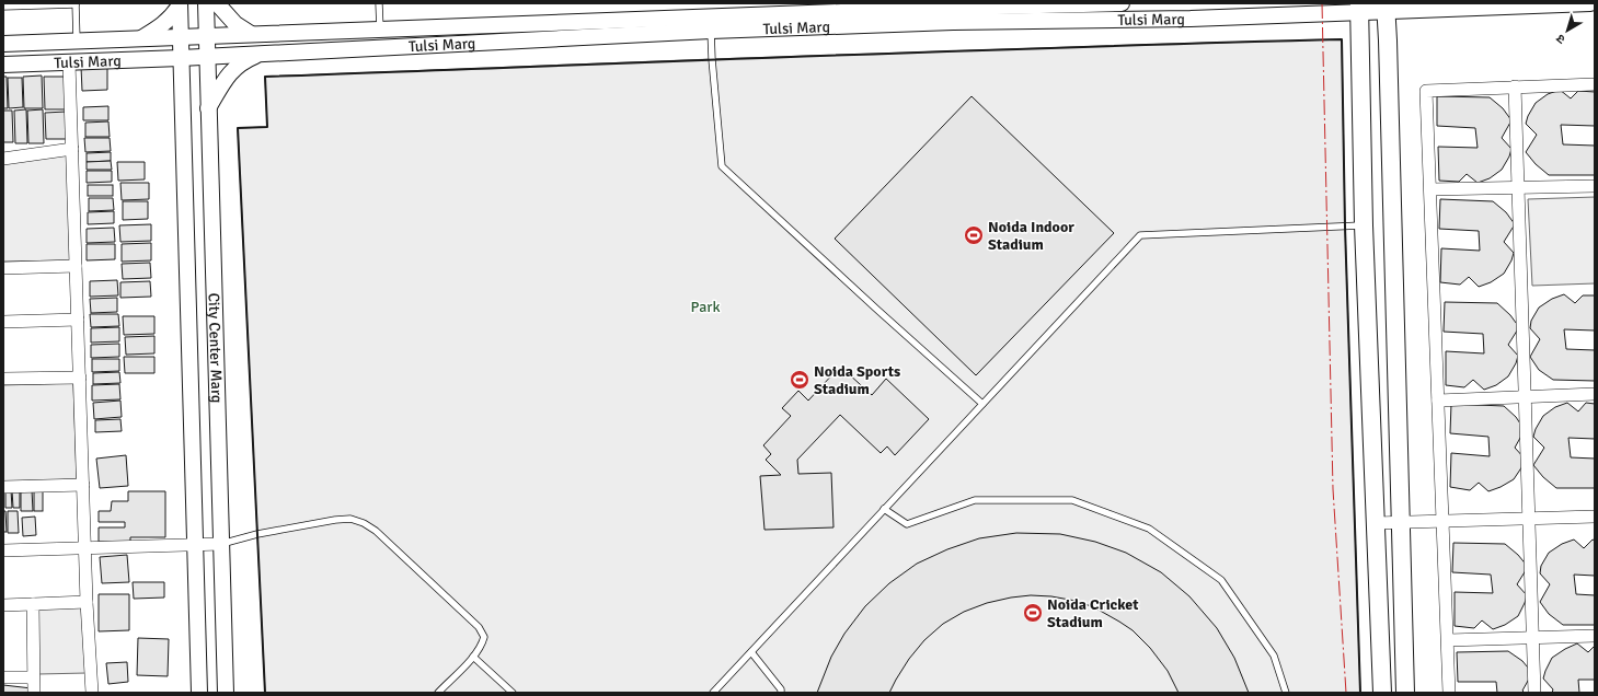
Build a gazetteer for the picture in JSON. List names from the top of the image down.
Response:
{
  "streets": {
    "street": ["Tulsi Marg", "City Center Marg"]
  },
  "crossings": [
    ["Tulsi Marg", "City Center Marg"]
  ],
  "parks": ["Park"],
  "places": {
    "sports": ["Noida Indoor Stadium", "Noida Sports Stadium", "Noida Cricket Stadium"]
  },
  "north": "bottom left"
}
